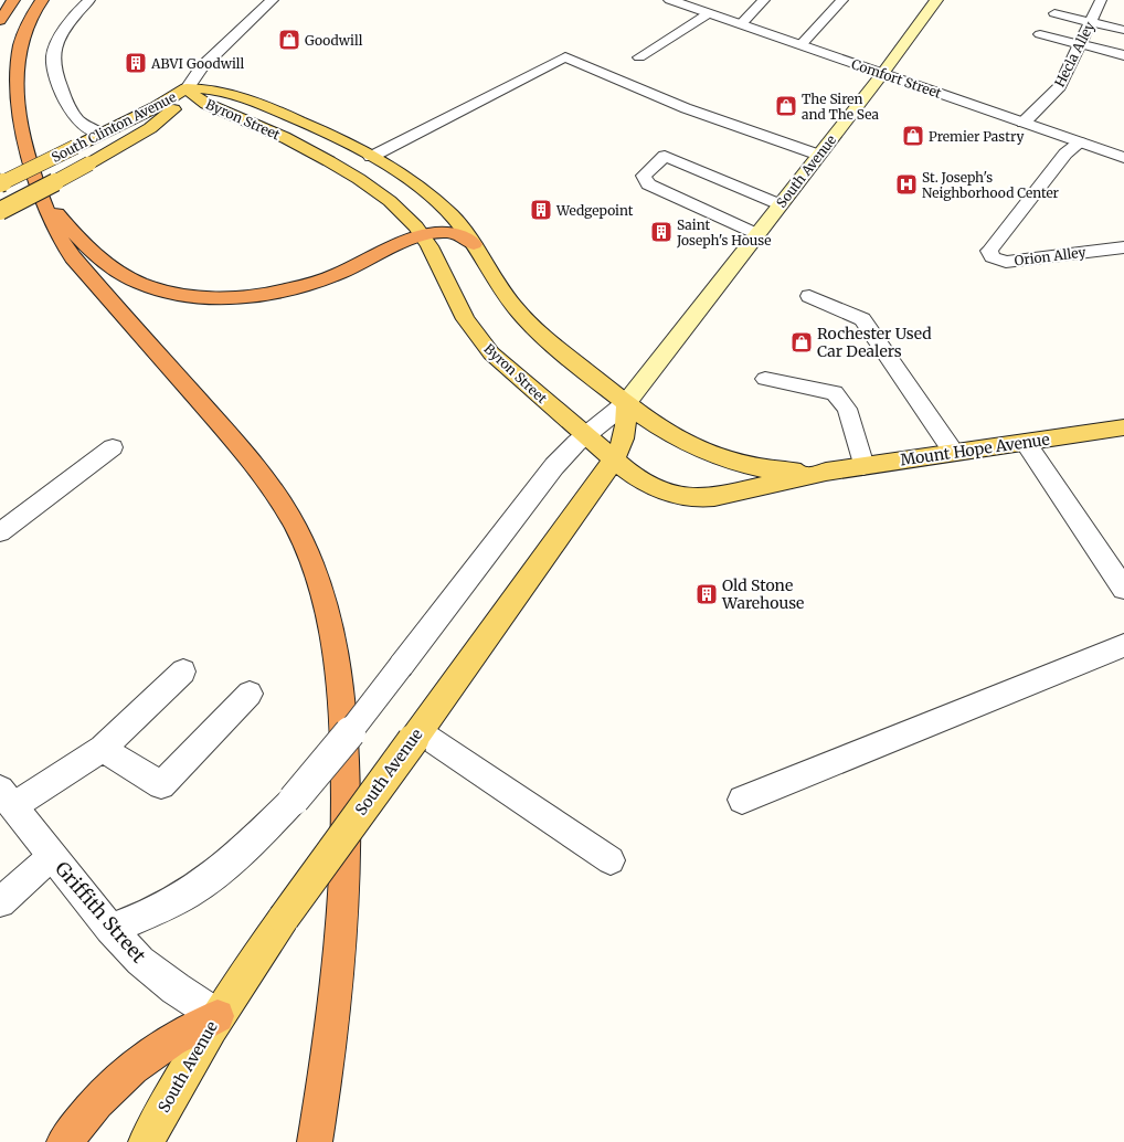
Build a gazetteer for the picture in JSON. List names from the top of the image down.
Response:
{
  "streets": {
    "main road": [
      "Byron Street",
      "South Clinton Avenue",
      "South Avenue",
      "Mount Hope Avenue"
    ],
    "street": ["Comfort Street", "Griffith Street"],
    "lane": ["Hecla Alley", "Orion Alley"]
  },
  "crossings": [
    ["Hecla Alley", "Comfort Street"],
    ["Comfort Street", "South Avenue"],
    ["Comfort Street", "Orion Alley"],
    ["Byron Street", "South Clinton Avenue"],
    ["Byron Street", "South Avenue"],
    ["Byron Street", "Mount Hope Avenue"],
    ["South Avenue", "Mount Hope Avenue"],
    ["South Avenue", "Griffith Street"]
  ],
  "places": {
    "shop": [
      "Goodwill",
      "The Siren and The Sea",
      "Premier Pastry",
      "Rochester Used Car Dealers"
    ],
    "building": [
      "ABVI Goodwill",
      "Wedgepoint",
      "Saint Joseph's House",
      "Old Stone Warehouse"
    ],
    "hospital": ["St. Joseph's Neighborhood Center"]
  }
}
